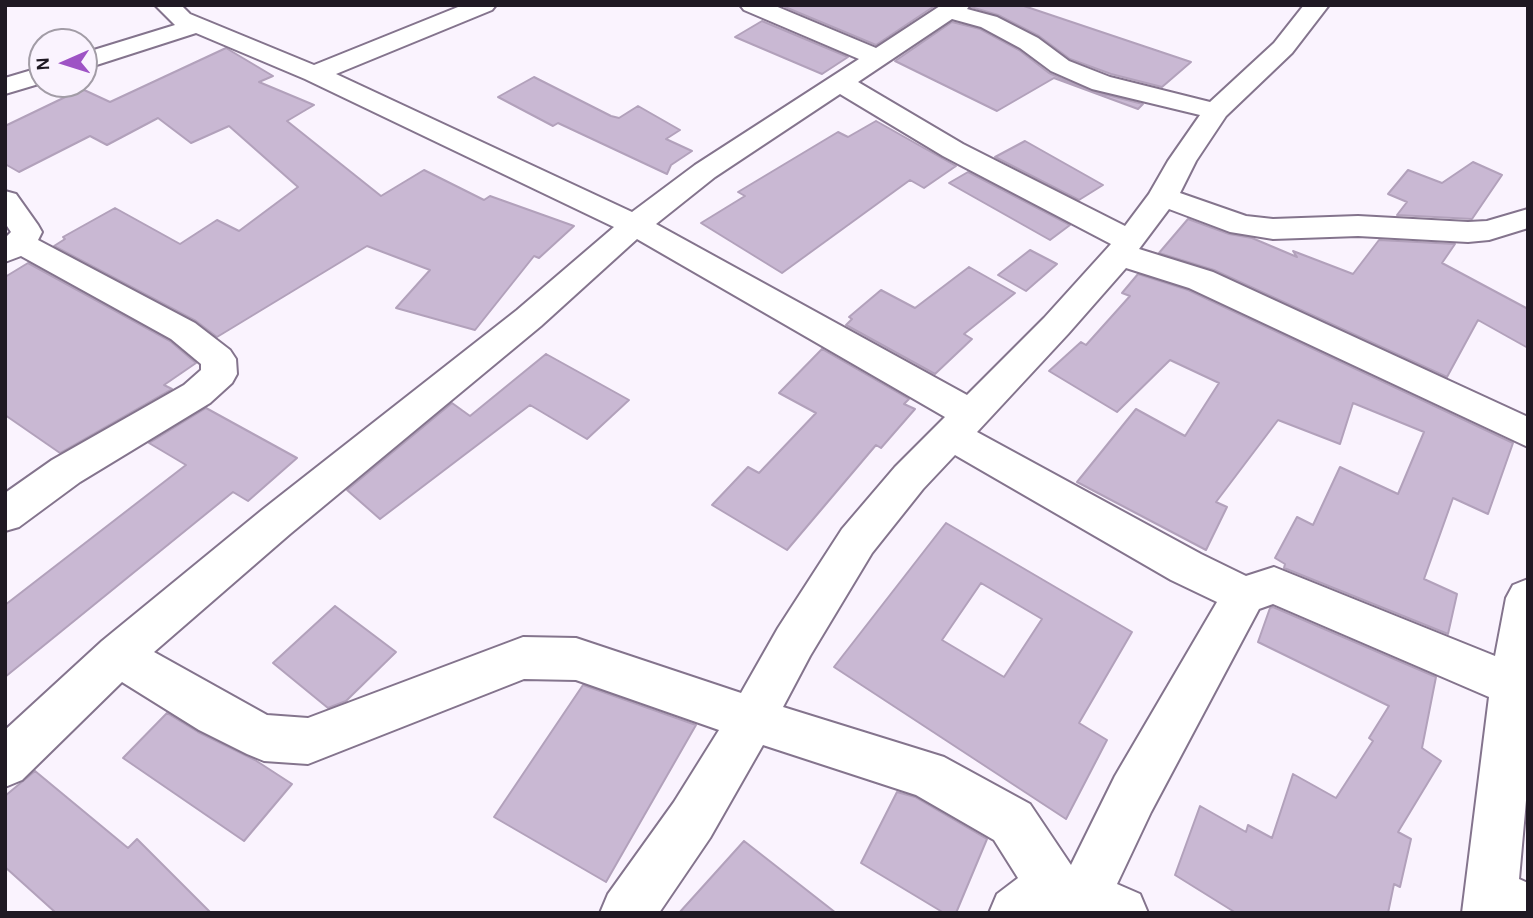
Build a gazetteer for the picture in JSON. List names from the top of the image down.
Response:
{
  "north": "left"
}
